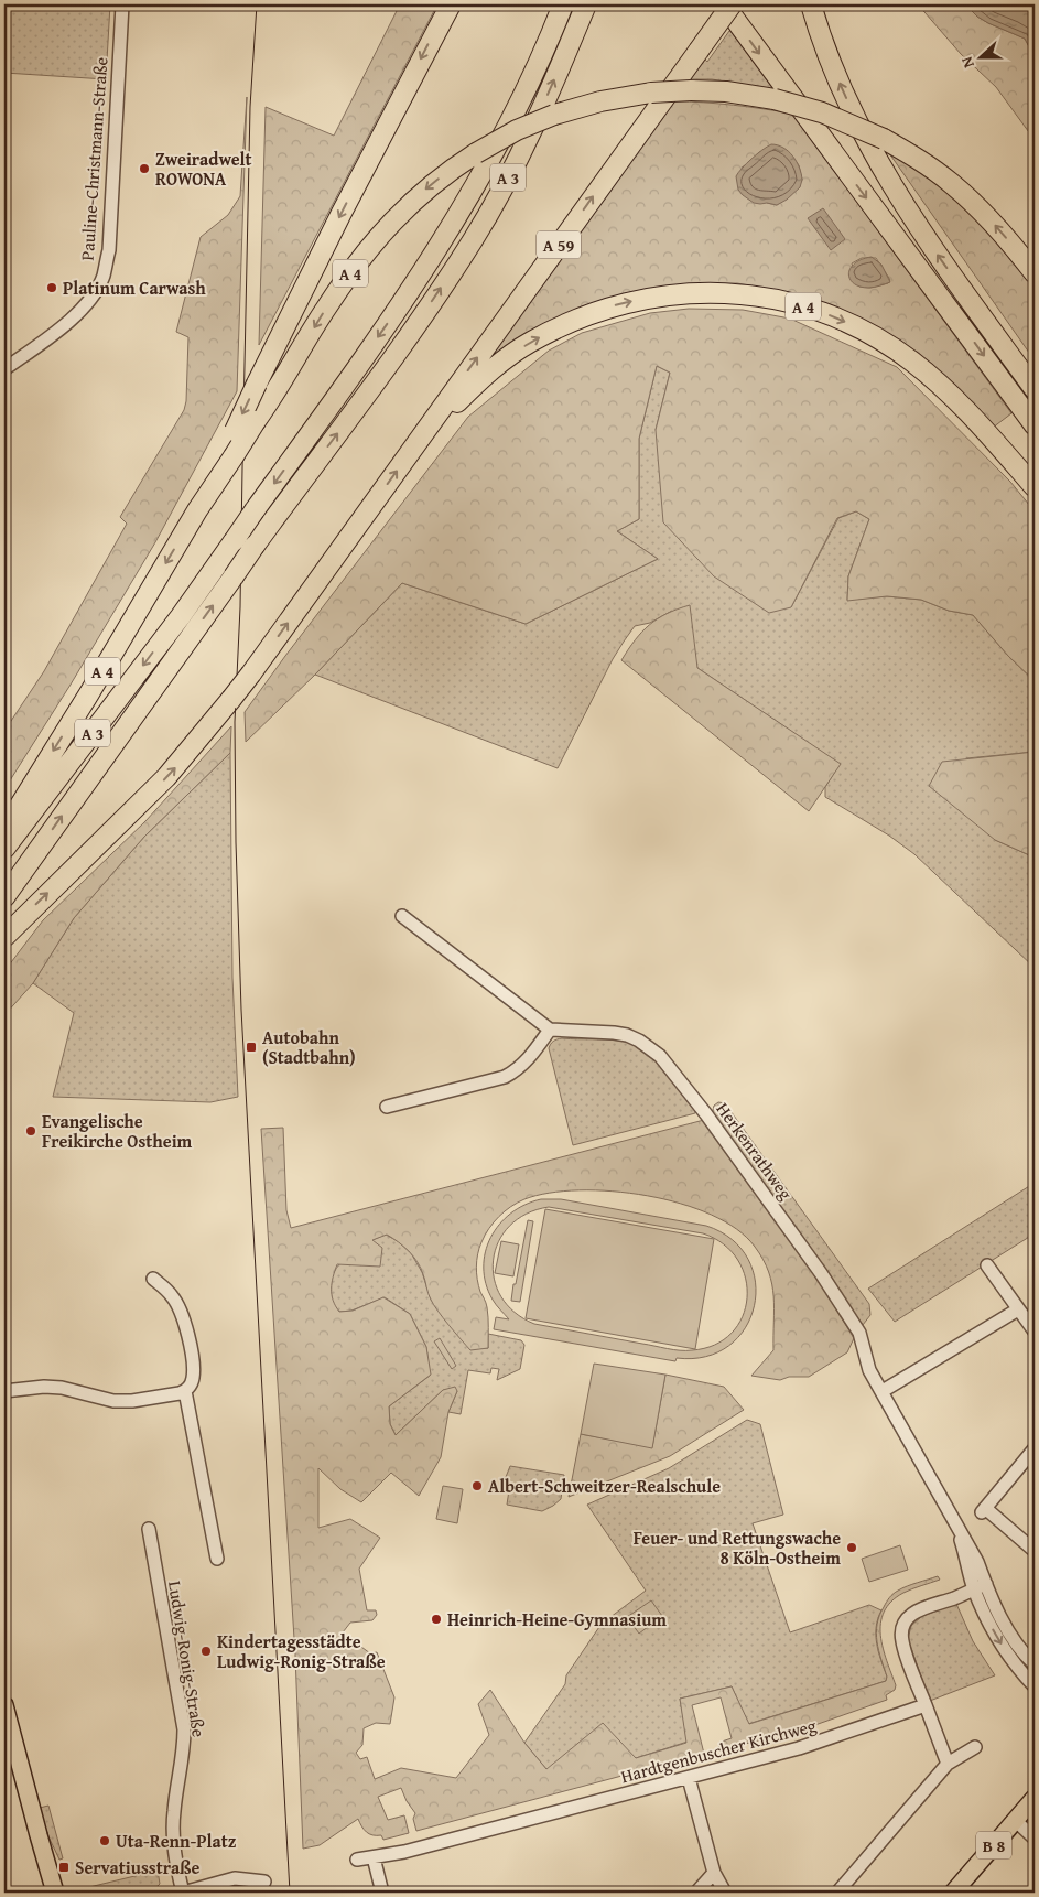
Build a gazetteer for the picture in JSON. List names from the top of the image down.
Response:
{
  "streets": {
    "highway": ["A 3", "A 59", "A 4"],
    "main road": ["B 8"],
    "street": [
      "Pauline-Christmann-Straße",
      "Herkenrathweg",
      "Ludwig-Ronig-Straße",
      "Hardtgenbuscher Kirchweg"
    ]
  },
  "crossings": [
    ["A 59", "A 4"]
  ],
  "places": {
    "other": [
      "Zweiradwelt ROWONA",
      "Platinum Carwash",
      "Evangelische Freikirche Ostheim",
      "Albert-Schweitzer-Realschule",
      "Feuer- und Rettungswache 8 Köln-Ostheim",
      "Heinrich-Heine-Gymnasium",
      "Kindertagesstädte Ludwig-Ronig-Straße",
      "Uta-Renn-Platz"
    ],
    "transit": ["Autobahn (Stadtbahn)", "Servatiusstraße"]
  },
  "north": "left"
}
